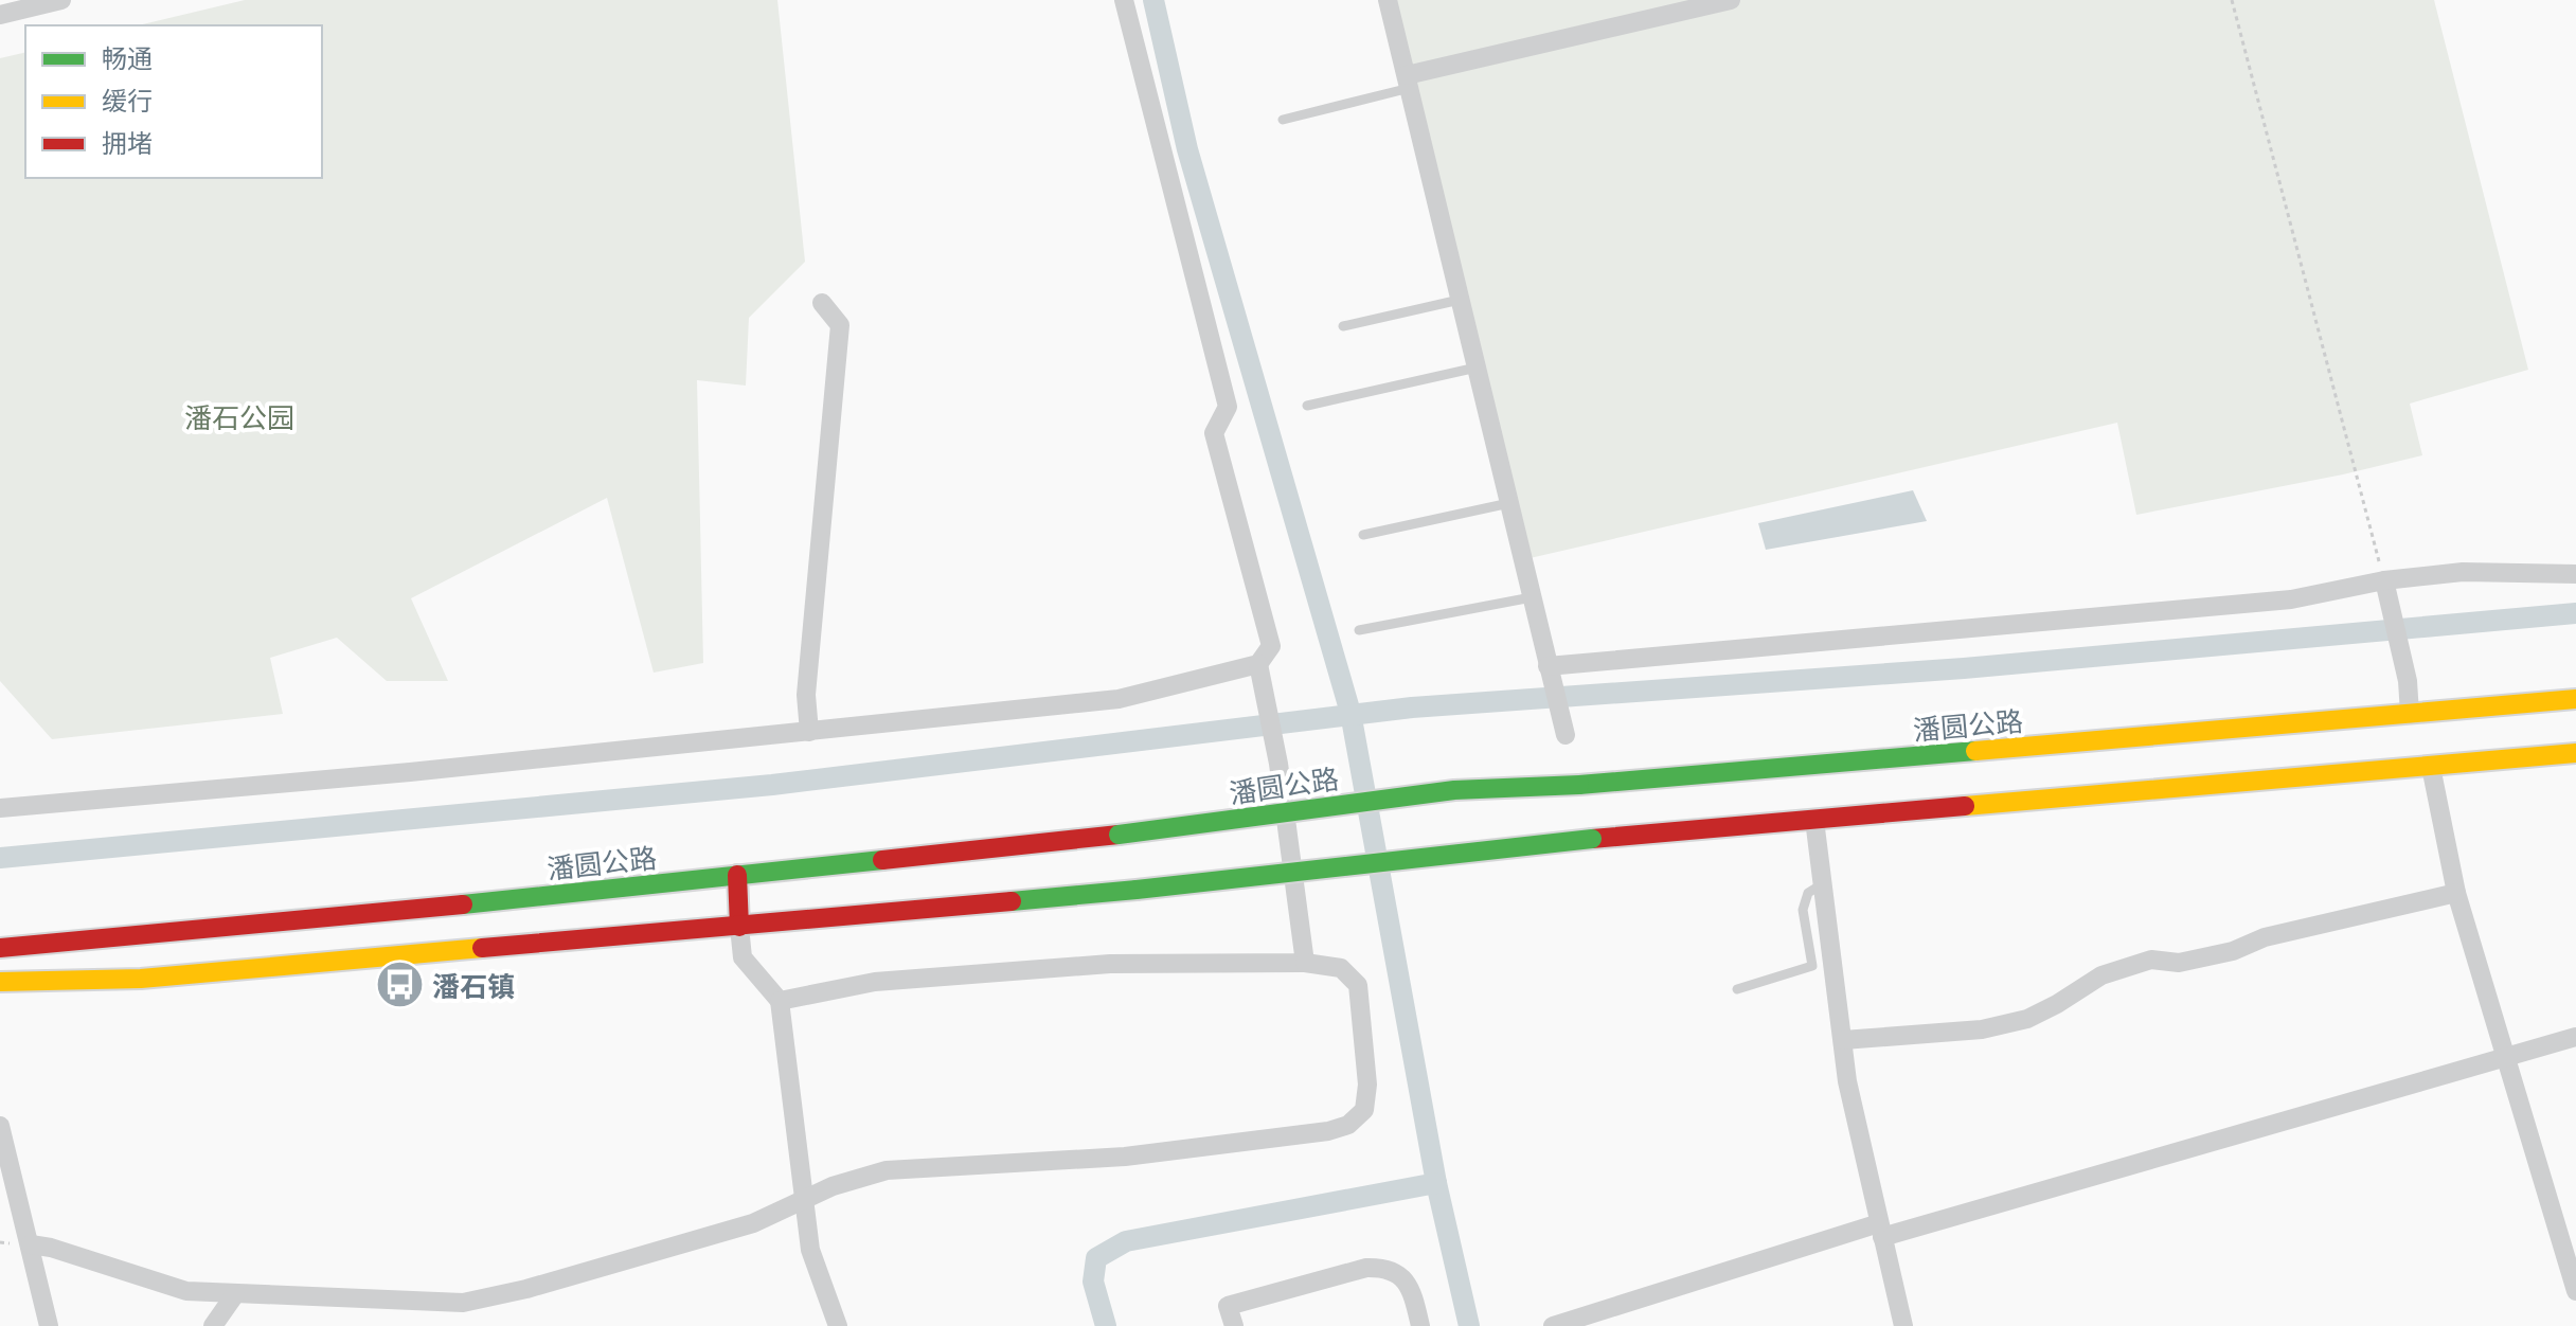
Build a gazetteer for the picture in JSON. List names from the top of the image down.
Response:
{
  "streets": {
    "main road": ["潘圆公路"]
  },
  "parks": ["潘石公园"],
  "places": {
    "bus stop": ["潘石镇"]
  },
  "legend": ["畅通", "缓行", "拥堵"]
}
